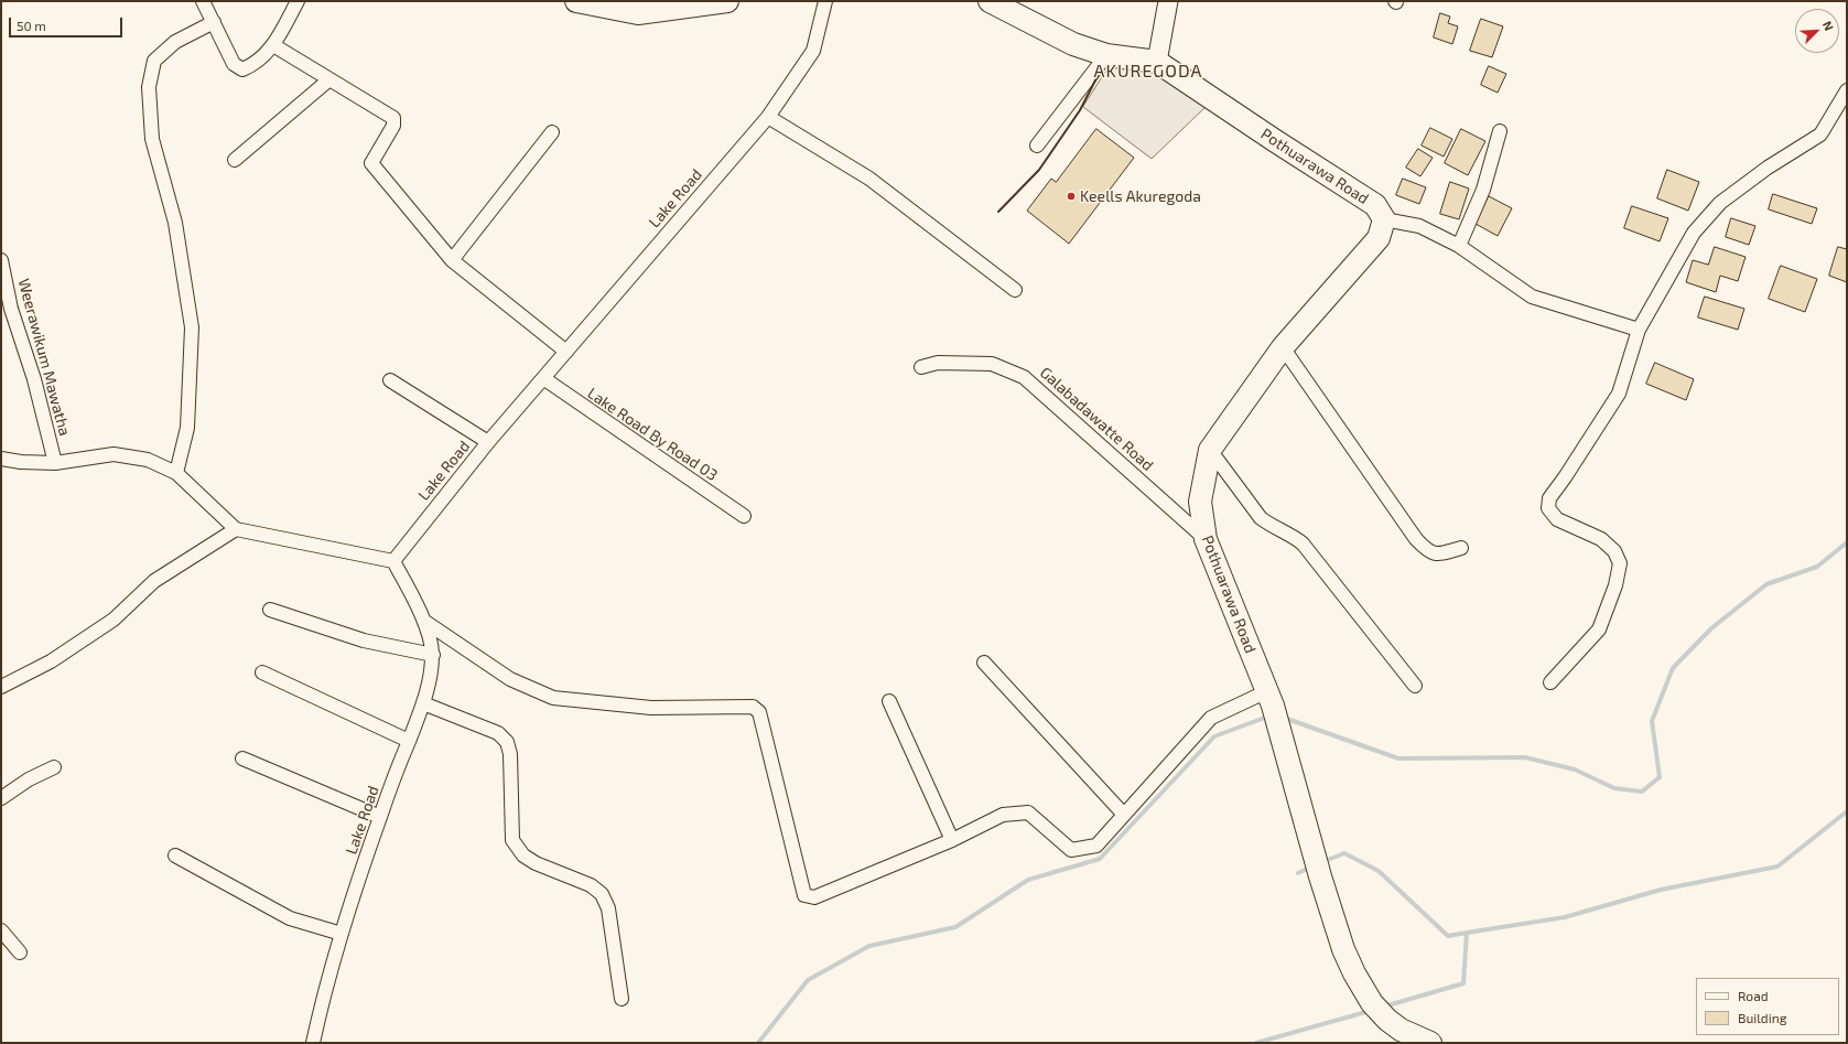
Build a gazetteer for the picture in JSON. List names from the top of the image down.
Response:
{
  "streets": {
    "main road": ["Pothuarawa Road"],
    "street": [
      "Lake Road",
      "Weerawikum Mawatha",
      "Galabadawatte Road",
      "Lake Road By Road 03"
    ]
  },
  "crossings": [
    ["Pothuarawa Road", "Galabadawatte Road"],
    ["Lake Road", "Lake Road By Road 03"]
  ],
  "districts": ["AKUREGODA"],
  "places": ["Keells Akuregoda"],
  "legend": ["Road", "Building"],
  "scale_bar": "50 m",
  "north": "top right"
}
